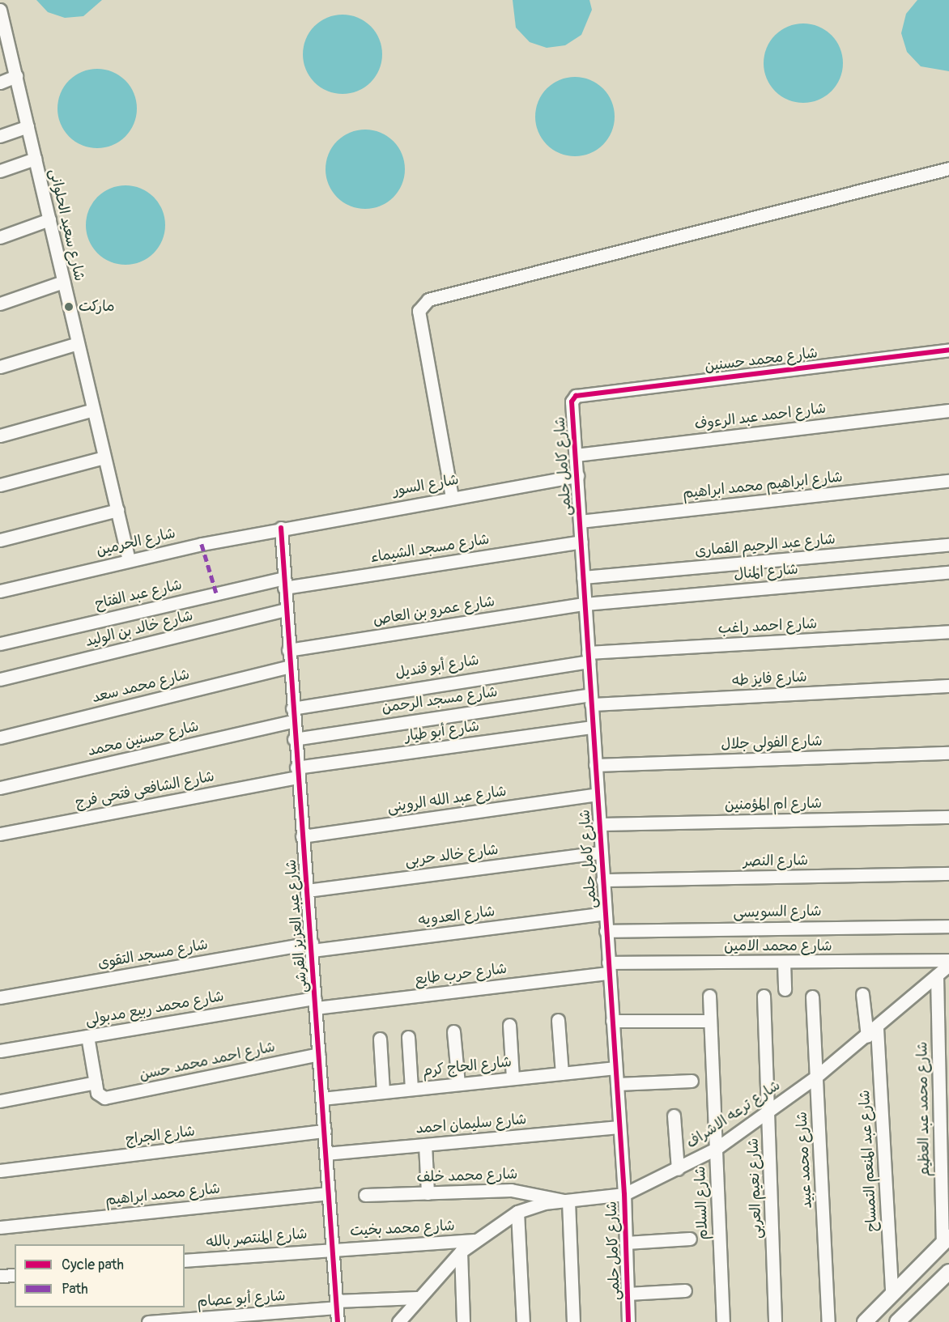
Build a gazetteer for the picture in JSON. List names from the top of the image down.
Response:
{
  "streets": {
    "street": [
      "شارع سعيد الحلوانى",
      "شارع محمد حسنين",
      "شارع احمد عبد الرءوف",
      "شارع كامل حلمى",
      "شارع السور",
      "شارع ابراهيم محمد ابراهيم",
      "شارع الحرمين",
      "شارع عبد الرحيم القمارى",
      "شارع مسجد الشيماء",
      "شارع المنال",
      "شارع عبد الفتاح",
      "شارع عمرو بن العاص",
      "شارع احمد راغب",
      "شارع خالد بن الوليد",
      "شارع أبو قنديل",
      "شارع فايز طه",
      "شارع محمد سعد",
      "شارع مسجد الرحمن",
      "شارع أبو طيار",
      "شارع حسنين محمد",
      "شارع الفولى جلال",
      "شارع الشافعى فتحى فرج",
      "شارع عبد الله الروينى",
      "شارع ام المؤمنين",
      "شارع خالد حربى",
      "شارع النصر",
      "شارع السويسى",
      "شارع العدويه",
      "شارع عبد العزيز القرشى",
      "شارع محمد الامين",
      "شارع مسجد التقوى",
      "شارع حرب طايع",
      "شارع محمد ربيع مدبولى",
      "شارع احمد محمد حسن",
      "شارع الحاج كرم",
      "شارع محمد عبد العظيم",
      "شارع ترعه الاشراف",
      "شارع سليمان احمد",
      "شارع الجراج",
      "شارع محمد عبيد",
      "شارع عبد المنعم التمساح",
      "شارع محمد خلف",
      "شارع نعيم العربى",
      "شارع محمد ابراهيم",
      "شارع السلام",
      "شارع محمد بخيت",
      "شارع المنتصر بالله",
      "شارع أبو عصام"
    ]
  },
  "crossings": [
    ["شارع سعيد الحلوانى", "شارع الحرمين"],
    ["شارع محمد حسنين", "شارع كامل حلمى"],
    ["شارع احمد عبد الرءوف", "شارع كامل حلمى"],
    ["شارع كامل حلمى", "شارع السور"],
    ["شارع كامل حلمى", "شارع ابراهيم محمد ابراهيم"],
    ["شارع كامل حلمى", "شارع عبد الرحيم القمارى"],
    ["شارع كامل حلمى", "شارع مسجد الشيماء"],
    ["شارع كامل حلمى", "شارع المنال"],
    ["شارع كامل حلمى", "شارع عمرو بن العاص"],
    ["شارع كامل حلمى", "شارع احمد راغب"],
    ["شارع كامل حلمى", "شارع أبو قنديل"],
    ["شارع كامل حلمى", "شارع فايز طه"],
    ["شارع كامل حلمى", "شارع مسجد الرحمن"],
    ["شارع كامل حلمى", "شارع أبو طيار"],
    ["شارع كامل حلمى", "شارع الفولى جلال"],
    ["شارع كامل حلمى", "شارع عبد الله الروينى"],
    ["شارع كامل حلمى", "شارع ام المؤمنين"],
    ["شارع كامل حلمى", "شارع خالد حربى"],
    ["شارع كامل حلمى", "شارع النصر"],
    ["شارع كامل حلمى", "شارع السويسى"],
    ["شارع كامل حلمى", "شارع العدويه"],
    ["شارع كامل حلمى", "شارع محمد الامين"],
    ["شارع كامل حلمى", "شارع حرب طايع"],
    ["شارع كامل حلمى", "شارع الحاج كرم"],
    ["شارع كامل حلمى", "شارع ترعه الاشراف"],
    ["شارع كامل حلمى", "شارع سليمان احمد"],
    ["شارع السور", "شارع الحرمين"],
    ["شارع السور", "شارع عبد العزيز القرشى"],
    ["شارع الحرمين", "شارع عبد العزيز القرشى"],
    ["شارع مسجد الشيماء", "شارع عبد الفتاح"],
    ["شارع مسجد الشيماء", "شارع عبد العزيز القرشى"],
    ["شارع المنال", "شارع عمرو بن العاص"],
    ["شارع عبد الفتاح", "شارع عبد العزيز القرشى"],
    ["شارع عمرو بن العاص", "شارع عبد العزيز القرشى"],
    ["شارع احمد راغب", "شارع أبو قنديل"],
    ["شارع خالد بن الوليد", "شارع عبد العزيز القرشى"],
    ["شارع أبو قنديل", "شارع عبد العزيز القرشى"],
    ["شارع فايز طه", "شارع مسجد الرحمن"],
    ["شارع محمد سعد", "شارع عبد العزيز القرشى"],
    ["شارع مسجد الرحمن", "شارع عبد العزيز القرشى"],
    ["شارع أبو طيار", "شارع الشافعى فتحى فرج"],
    ["شارع أبو طيار", "شارع عبد العزيز القرشى"],
    ["شارع حسنين محمد", "شارع عبد العزيز القرشى"],
    ["شارع الشافعى فتحى فرج", "شارع عبد العزيز القرشى"],
    ["شارع عبد الله الروينى", "شارع عبد العزيز القرشى"],
    ["شارع خالد حربى", "شارع عبد العزيز القرشى"],
    ["شارع العدويه", "شارع عبد العزيز القرشى"],
    ["شارع العدويه", "شارع مسجد التقوى"],
    ["شارع عبد العزيز القرشى", "شارع مسجد التقوى"],
    ["شارع عبد العزيز القرشى", "شارع حرب طايع"],
    ["شارع عبد العزيز القرشى", "شارع محمد ربيع مدبولى"],
    ["شارع عبد العزيز القرشى", "شارع احمد محمد حسن"],
    ["شارع عبد العزيز القرشى", "شارع الحاج كرم"],
    ["شارع عبد العزيز القرشى", "شارع سليمان احمد"],
    ["شارع عبد العزيز القرشى", "شارع الجراج"],
    ["شارع عبد العزيز القرشى", "شارع محمد ابراهيم"],
    ["شارع عبد العزيز القرشى", "شارع محمد بخيت"],
    ["شارع عبد العزيز القرشى", "شارع المنتصر بالله"],
    ["شارع عبد العزيز القرشى", "شارع أبو عصام"],
    ["شارع محمد الامين", "شارع حرب طايع"],
    ["شارع حرب طايع", "شارع محمد ربيع مدبولى"],
    ["شارع محمد عبد العظيم", "شارع ترعه الاشراف"],
    ["شارع ترعه الاشراف", "شارع محمد عبيد"],
    ["شارع ترعه الاشراف", "شارع عبد المنعم التمساح"],
    ["شارع ترعه الاشراف", "شارع محمد خلف"],
    ["شارع ترعه الاشراف", "شارع نعيم العربى"],
    ["شارع ترعه الاشراف", "شارع السلام"],
    ["شارع ترعه الاشراف", "شارع محمد بخيت"],
    ["شارع ترعه الاشراف", "شارع أبو عصام"],
    ["شارع محمد بخيت", "شارع المنتصر بالله"]
  ],
  "places": ["ماركت"],
  "legend": ["Cycle path", "Path"]
}
